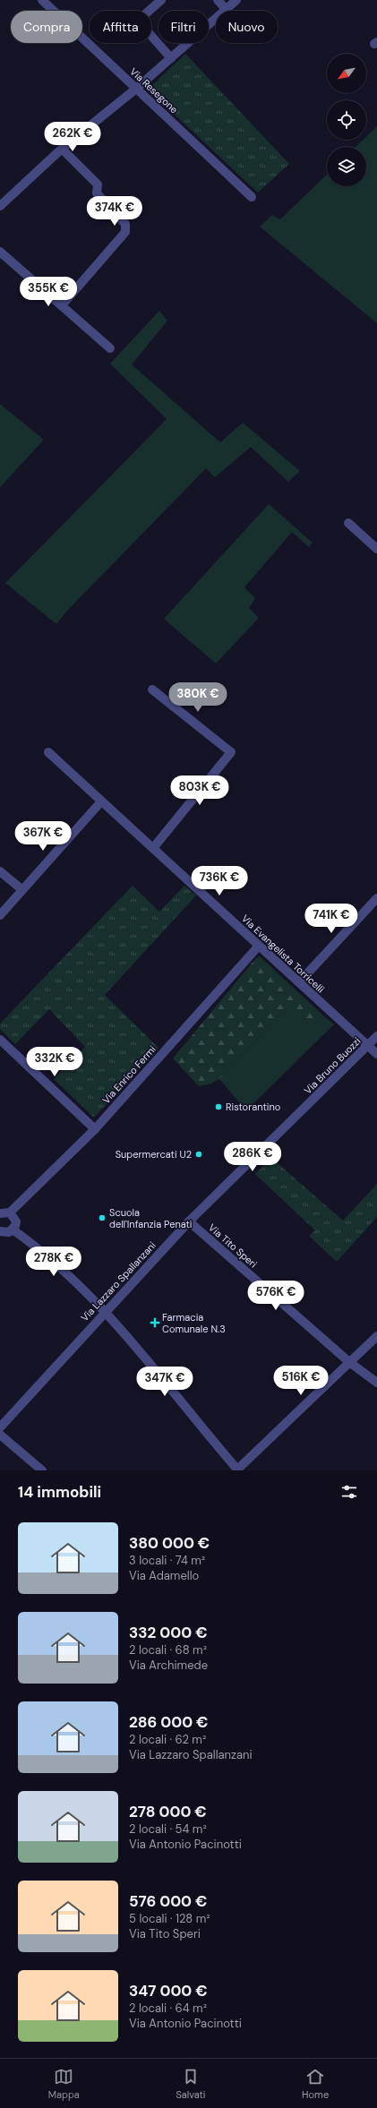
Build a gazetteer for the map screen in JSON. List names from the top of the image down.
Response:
{
  "streets": {
    "street": [
      "Via Resegone",
      "Via Evangelista Torricelli",
      "Via Bruno Buozzi",
      "Via Enrico Fermi",
      "Via Tito Speri",
      "Via Lazzaro Spallanzani"
    ]
  },
  "crossings": [
    ["Via Evangelista Torricelli", "Via Bruno Buozzi"],
    ["Via Evangelista Torricelli", "Via Enrico Fermi"],
    ["Via Bruno Buozzi", "Via Lazzaro Spallanzani"],
    ["Via Tito Speri", "Via Lazzaro Spallanzani"]
  ],
  "places": {
    "other": ["Ristorantino", "Supermercati U2", "Scuola dell'Infanzia Penati"],
    "health": ["Farmacia Comunale N.3"]
  },
  "north": "bottom left",
  "page": {
    "chip": [
      "Compra",
      "Affitta",
      "Filtri",
      "Nuovo"
    ],
    "price": [
      "262K €",
      "374K €",
      "355K €",
      "380K €",
      "803K €",
      "367K €",
      "736K €",
      "741K €",
      "332K €",
      "286K €",
      "278K €",
      "576K €",
      "516K €",
      "347K €"
    ],
    "heading": "14 immobili",
    "list": [
      {
        "name": "380 000 €",
        "note": "3 locali · 74 m² · Via Adamello"
      },
      {
        "name": "332 000 €",
        "note": "2 locali · 68 m² · Via Archimede"
      },
      {
        "name": "286 000 €",
        "note": "2 locali · 62 m² · Via Lazzaro Spallanzani"
      },
      {
        "name": "278 000 €",
        "note": "2 locali · 54 m² · Via Antonio Pacinotti"
      },
      {
        "name": "576 000 €",
        "note": "5 locali · 128 m² · Via Tito Speri"
      },
      {
        "name": "347 000 €",
        "note": "2 locali · 64 m² · Via Antonio Pacinotti"
      }
    ],
    "tabs": ["Mappa", "Salvati", "Home"]
  }
}
